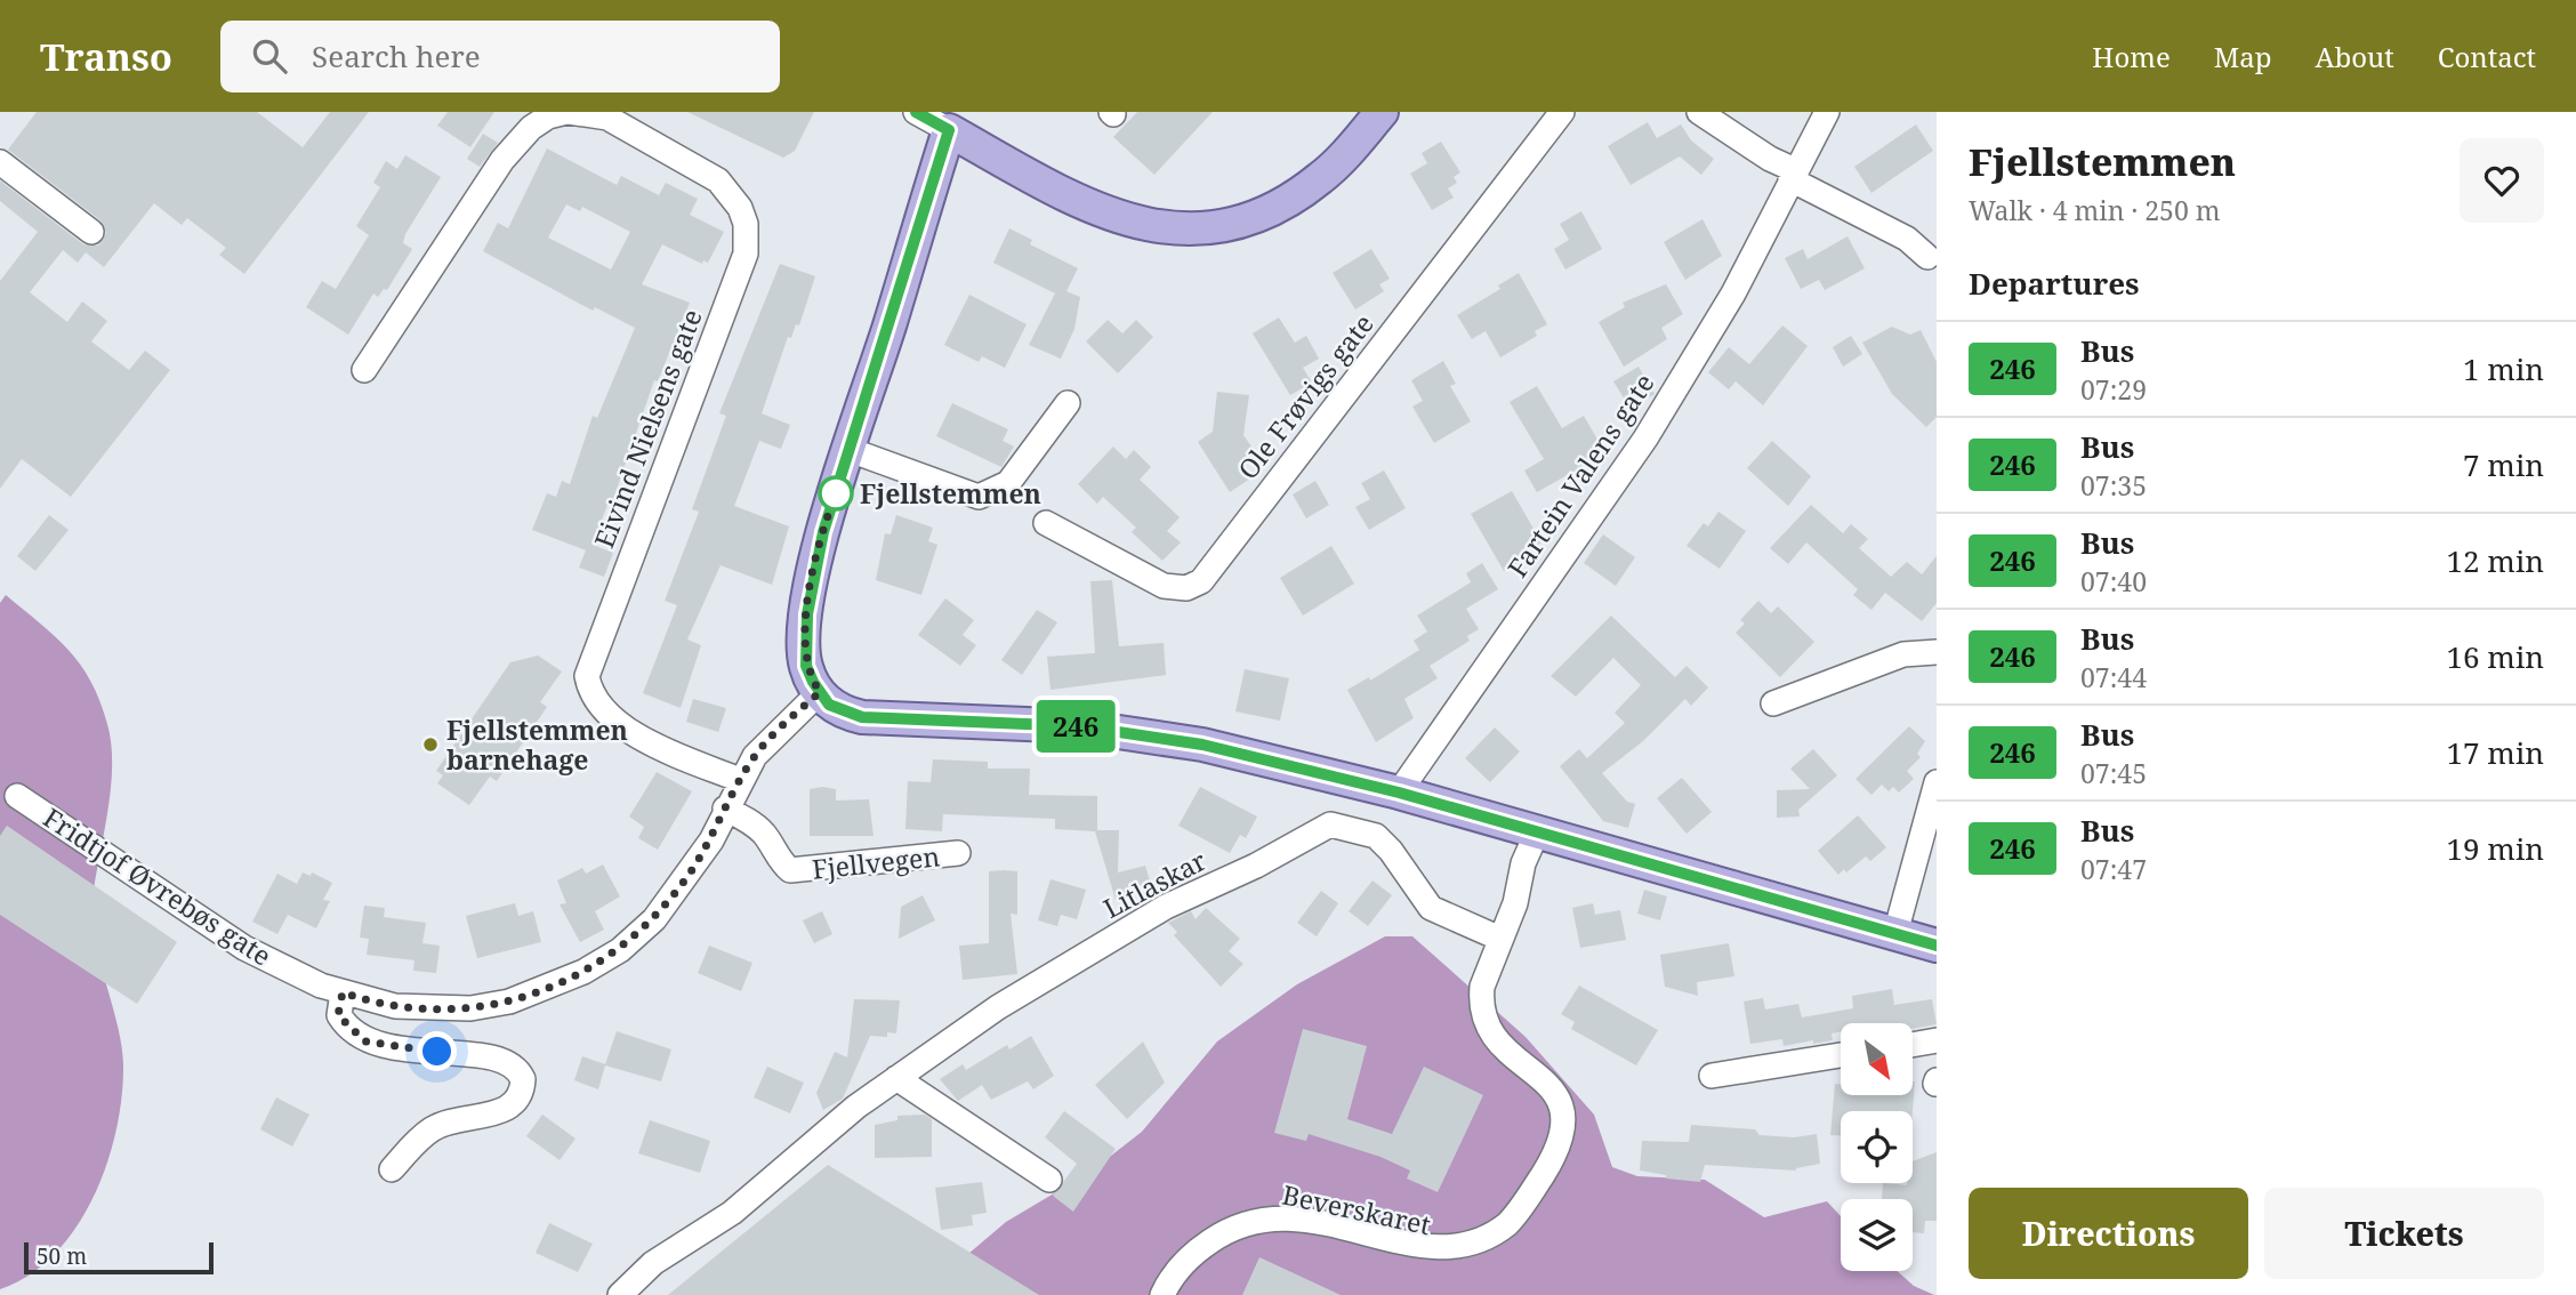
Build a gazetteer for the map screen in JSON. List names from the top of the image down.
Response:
{
  "streets": {
    "street": [
      "Ole Frøvigs gate",
      "Eivind Nielsens gate",
      "Fartein Valens gate",
      "Fjellvegen",
      "Litlaskar",
      "Fridtjof Øvrebøs gate",
      "Beverskaret"
    ]
  },
  "crossings": [
    ["Eivind Nielsens gate", "Fridtjof Øvrebøs gate"],
    ["Fjellvegen", "Fridtjof Øvrebøs gate"],
    ["Litlaskar", "Beverskaret"]
  ],
  "places": ["Fjellstemmen", "Fjellstemmen barnehage"],
  "lines": ["bus line 246"],
  "scale_bar": "50 m",
  "north": "bottom right",
  "page": {
    "header": "Transo",
    "search": "Search here",
    "nav": [
      "Home",
      "Map",
      "About",
      "Contact"
    ],
    "on_map": "246",
    "heading": [
      ["Fjellstemmen", "Walk · 4 min · 250 m"],
      "Departures"
    ],
    "list": [
      {
        "mark": "246",
        "name": "Bus",
        "note": "07:29",
        "value": "1 min"
      },
      {
        "mark": "246",
        "name": "Bus",
        "note": "07:35",
        "value": "7 min"
      },
      {
        "mark": "246",
        "name": "Bus",
        "note": "07:40",
        "value": "12 min"
      },
      {
        "mark": "246",
        "name": "Bus",
        "note": "07:44",
        "value": "16 min"
      },
      {
        "mark": "246",
        "name": "Bus",
        "note": "07:45",
        "value": "17 min"
      },
      {
        "mark": "246",
        "name": "Bus",
        "note": "07:47",
        "value": "19 min"
      }
    ],
    "buttons": ["Directions", "Tickets"],
    "scale": "50 m"
  }
}
